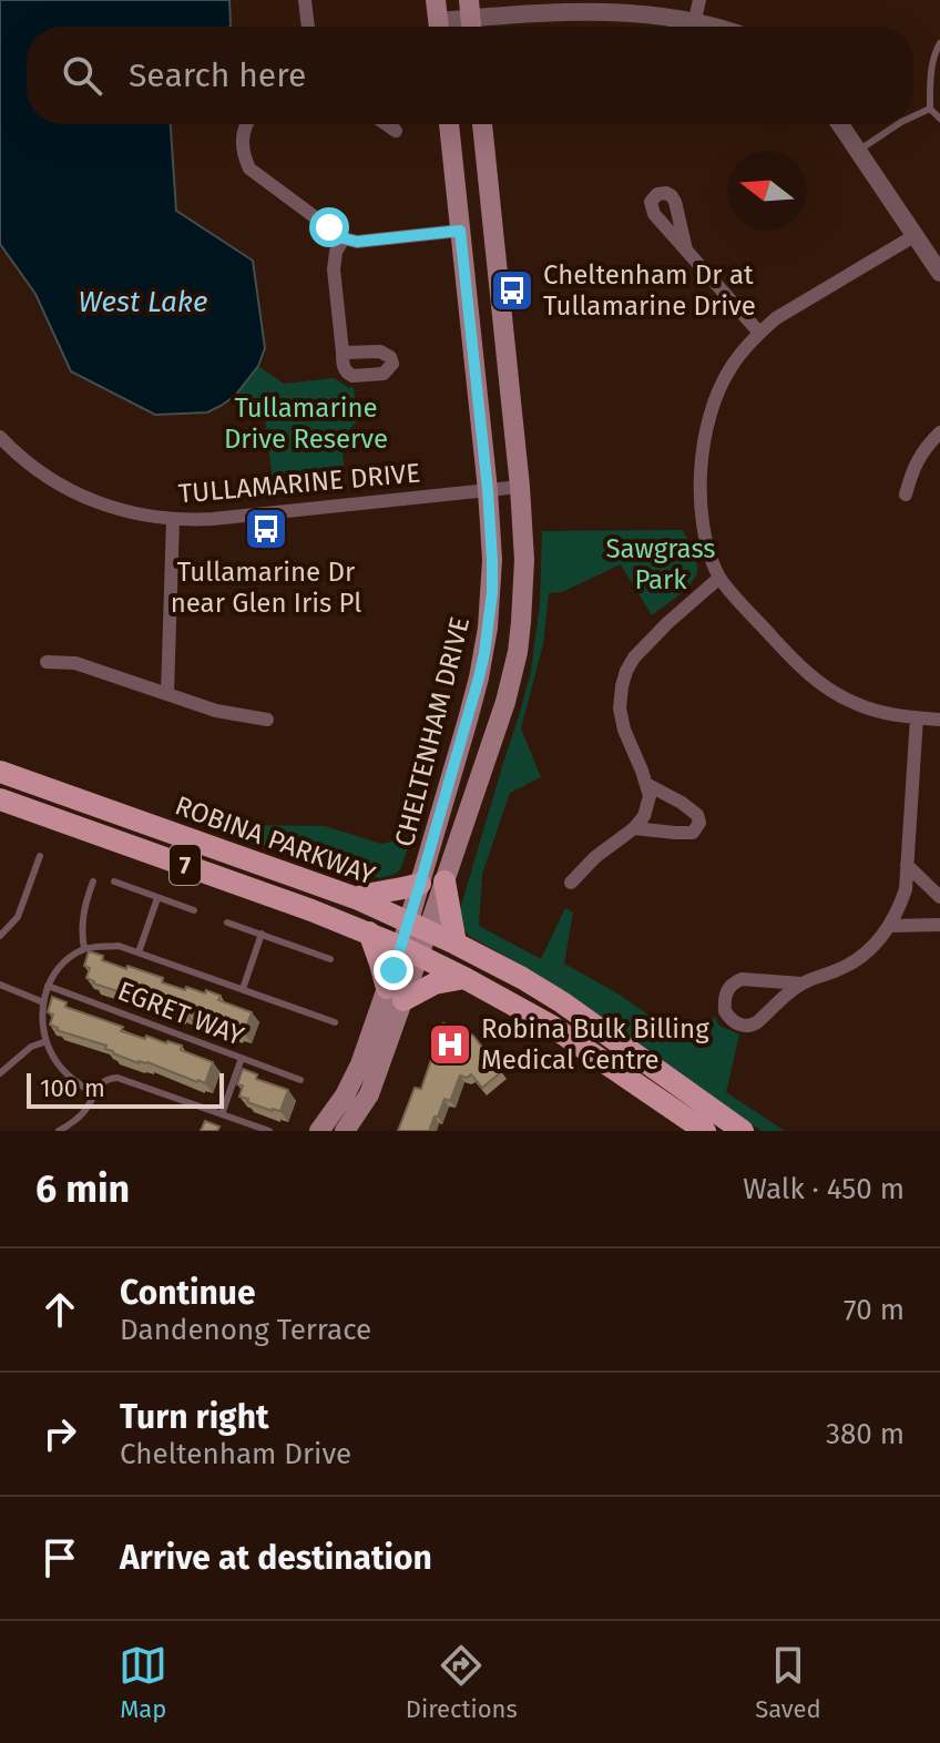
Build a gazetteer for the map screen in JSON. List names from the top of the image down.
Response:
{
  "streets": {
    "main road": ["CHELTENHAM DRIVE", "ROBINA PARKWAY", "7"],
    "street": ["TULLAMARINE DRIVE"],
    "lane": ["EGRET WAY"]
  },
  "crossings": [
    ["TULLAMARINE DRIVE", "CHELTENHAM DRIVE"],
    ["CHELTENHAM DRIVE", "ROBINA PARKWAY"]
  ],
  "water": ["West Lake"],
  "parks": ["Tullamarine Drive Reserve", "Sawgrass Park"],
  "places": {
    "bus stop": ["Cheltenham Dr at Tullamarine Drive", "Tullamarine Dr near Glen Iris Pl"],
    "hospital": ["Robina Bulk Billing Medical Centre"]
  },
  "scale_bar": "100 m",
  "north": "left",
  "page": {
    "search": "Search here",
    "scale": "100 m",
    "heading": ["6 min", "Walk · 450 m"],
    "list": [
      ["Continue", "Dandenong Terrace", "70 m"],
      ["Turn right", "Cheltenham Drive", "380 m"],
      "Arrive at destination"
    ],
    "nav": ["Map", "Directions", "Saved"]
  }
}
